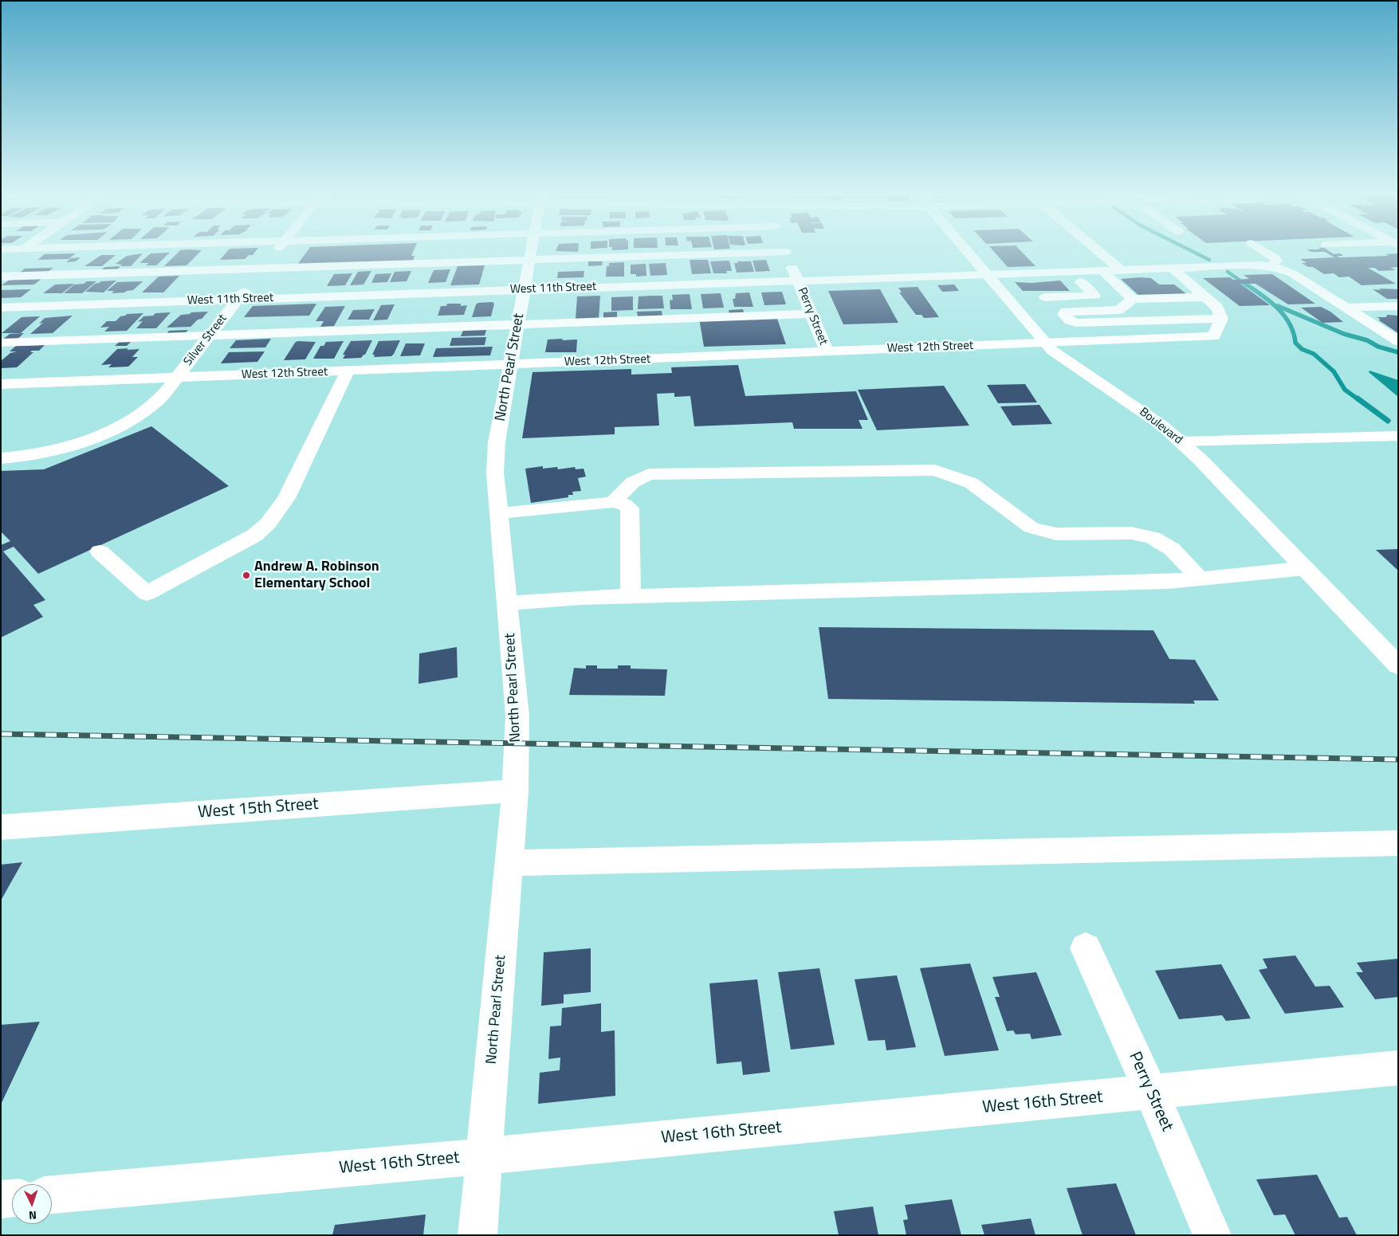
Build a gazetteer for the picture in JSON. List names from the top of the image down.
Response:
{
  "streets": {
    "street": [
      "West 11th Street",
      "Perry Street",
      "Silver Street",
      "West 12th Street",
      "North Pearl Street",
      "Boulevard",
      "West 15th Street",
      "West 16th Street"
    ]
  },
  "crossings": [
    ["West 11th Street", "Perry Street"],
    ["West 11th Street", "Silver Street"],
    ["West 11th Street", "North Pearl Street"],
    ["West 11th Street", "Boulevard"],
    ["Perry Street", "West 12th Street"],
    ["Perry Street", "West 16th Street"],
    ["Silver Street", "West 12th Street"],
    ["West 12th Street", "North Pearl Street"],
    ["West 12th Street", "Boulevard"],
    ["North Pearl Street", "West 15th Street"],
    ["North Pearl Street", "West 16th Street"]
  ],
  "places": ["Andrew A. Robinson Elementary School"],
  "north": "bottom"
}
